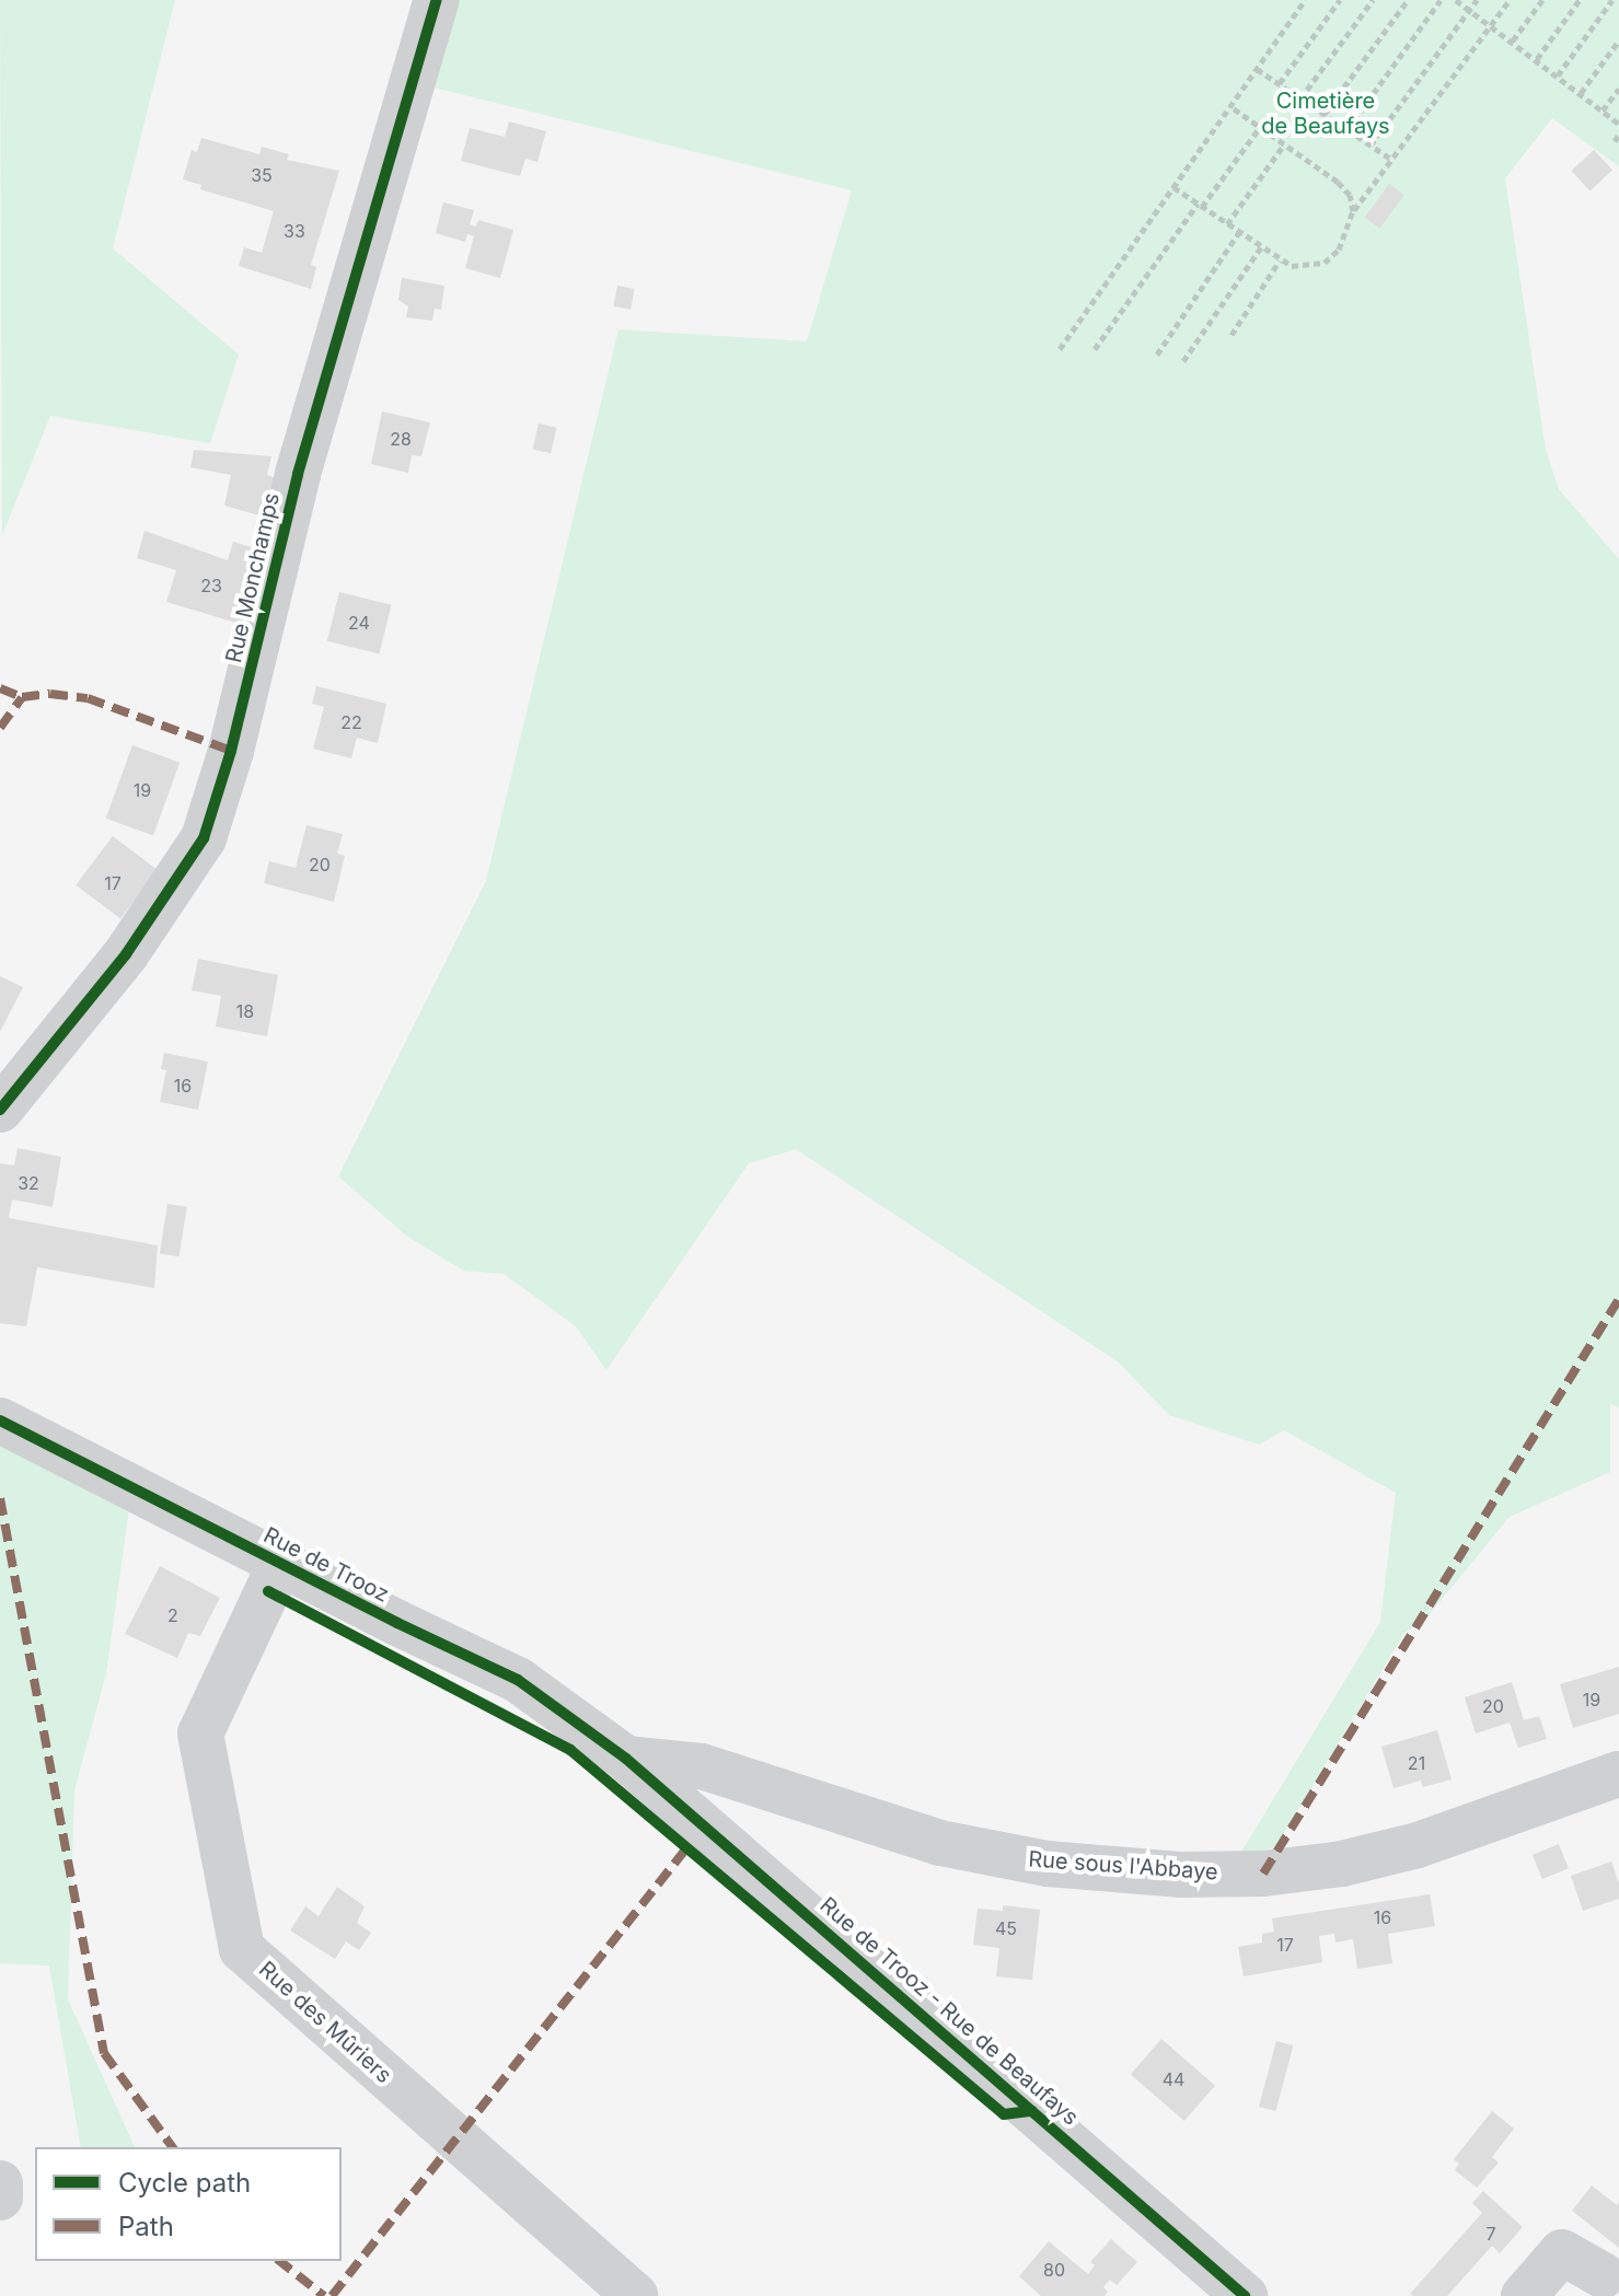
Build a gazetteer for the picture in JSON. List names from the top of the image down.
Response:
{
  "streets": {
    "street": [
      "Rue Monchamps",
      "Rue de Trooz",
      "Rue sous l'Abbaye",
      "Rue de Trooz - Rue de Beaufays",
      "Rue des Mûriers"
    ]
  },
  "crossings": [
    ["Rue de Trooz", "Rue sous l'Abbaye"],
    ["Rue de Trooz", "Rue de Trooz - Rue de Beaufays"],
    ["Rue de Trooz", "Rue des Mûriers"],
    ["Rue sous l'Abbaye", "Rue de Trooz - Rue de Beaufays"]
  ],
  "parks": ["Cimetière de Beaufays"],
  "house_numbers": [
    "35",
    "33",
    "28",
    "23",
    "24",
    "22",
    "19",
    "20",
    "17",
    "18",
    "16",
    "32",
    "2",
    "19",
    "20",
    "21",
    "16",
    "45",
    "17",
    "44",
    "7",
    "80"
  ],
  "legend": ["Cycle path", "Path"]
}
